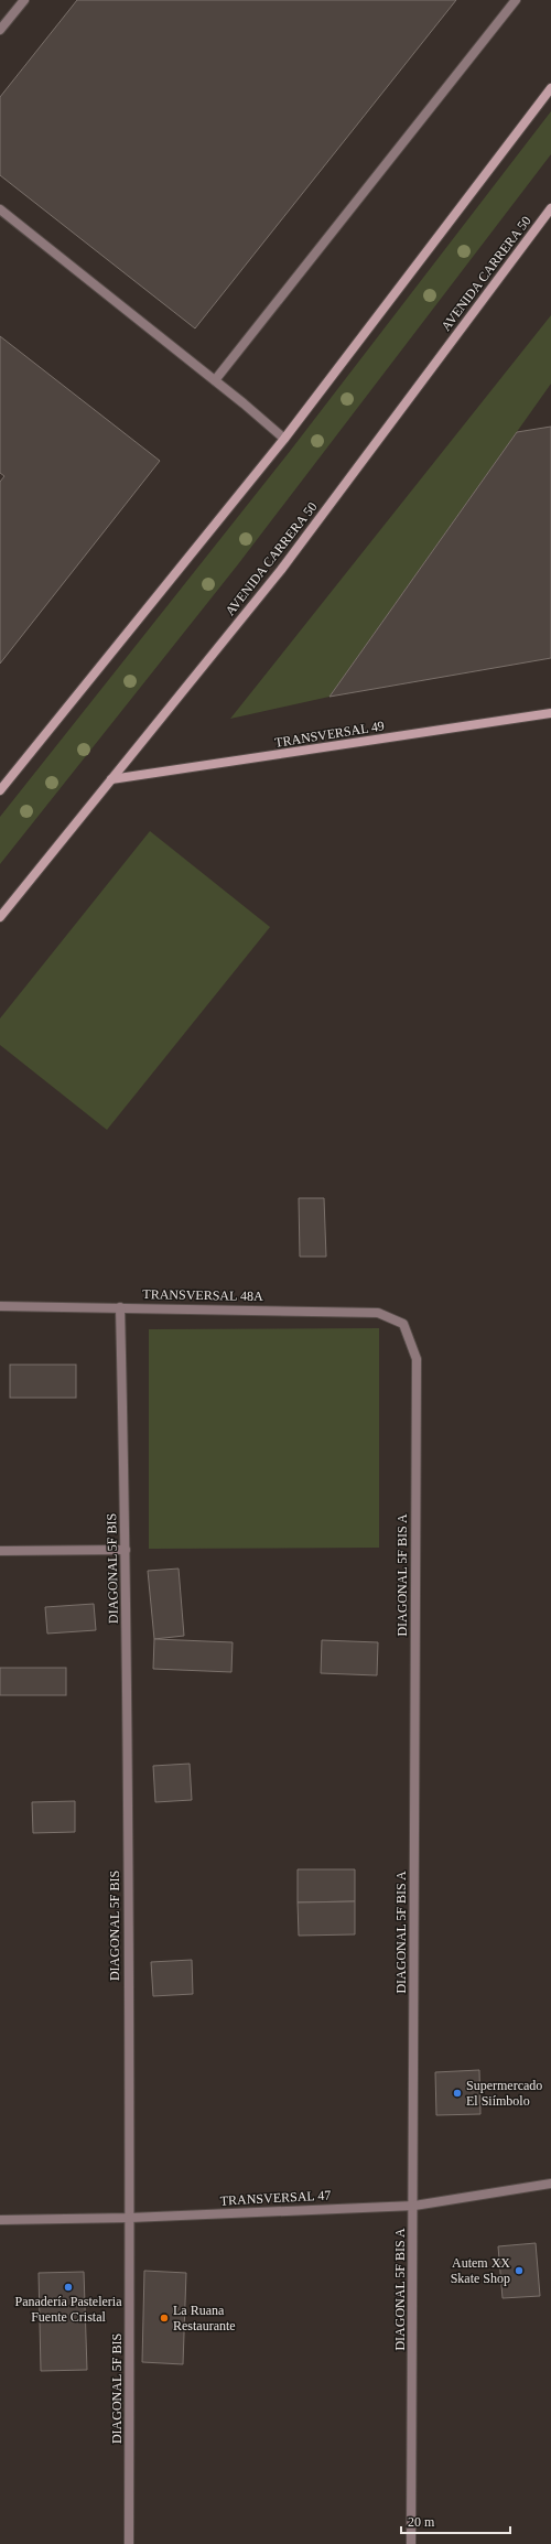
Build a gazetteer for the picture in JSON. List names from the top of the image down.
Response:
{
  "streets": {
    "main road": ["AVENIDA CARRERA 50", "TRANSVERSAL 49"],
    "street": [
      "TRANSVERSAL 48A",
      "DIAGONAL 5F BIS",
      "DIAGONAL 5F BIS A",
      "TRANSVERSAL 47"
    ]
  },
  "crossings": [
    ["AVENIDA CARRERA 50", "TRANSVERSAL 49"],
    ["TRANSVERSAL 48A", "DIAGONAL 5F BIS"],
    ["TRANSVERSAL 48A", "DIAGONAL 5F BIS A"],
    ["DIAGONAL 5F BIS", "TRANSVERSAL 47"],
    ["DIAGONAL 5F BIS A", "TRANSVERSAL 47"]
  ],
  "places": [
    "Supermercado El Siímbolo",
    "Autem XX Skate Shop",
    "Panadería Pasteleria Fuente Cristal",
    "La Ruana Restaurante"
  ],
  "scale_bar": "20 m"
}
